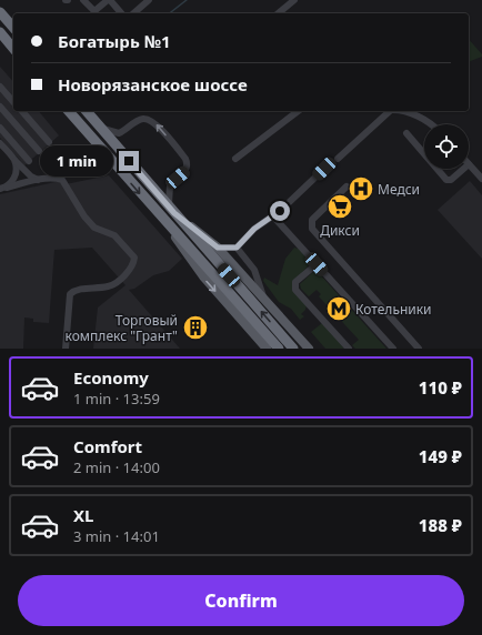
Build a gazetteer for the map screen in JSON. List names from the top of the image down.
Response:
{
  "places": {
    "hospital": ["Медси"],
    "supermarket": ["Дикси"],
    "metro station": ["Котельники"],
    "building": ["Торговый комплекс \"Грант\""]
  },
  "page": {
    "banner": ["Богатырь №1", "Новорязанское шоссе"],
    "bubble": "1 min",
    "list": [
      {
        "name": "Economy",
        "note": "1 min · 13:59",
        "value": "110 ₽"
      },
      {
        "name": "Comfort",
        "note": "2 min · 14:00",
        "value": "149 ₽"
      },
      {
        "name": "XL",
        "note": "3 min · 14:01",
        "value": "188 ₽"
      }
    ],
    "buttons": "Confirm"
  }
}
